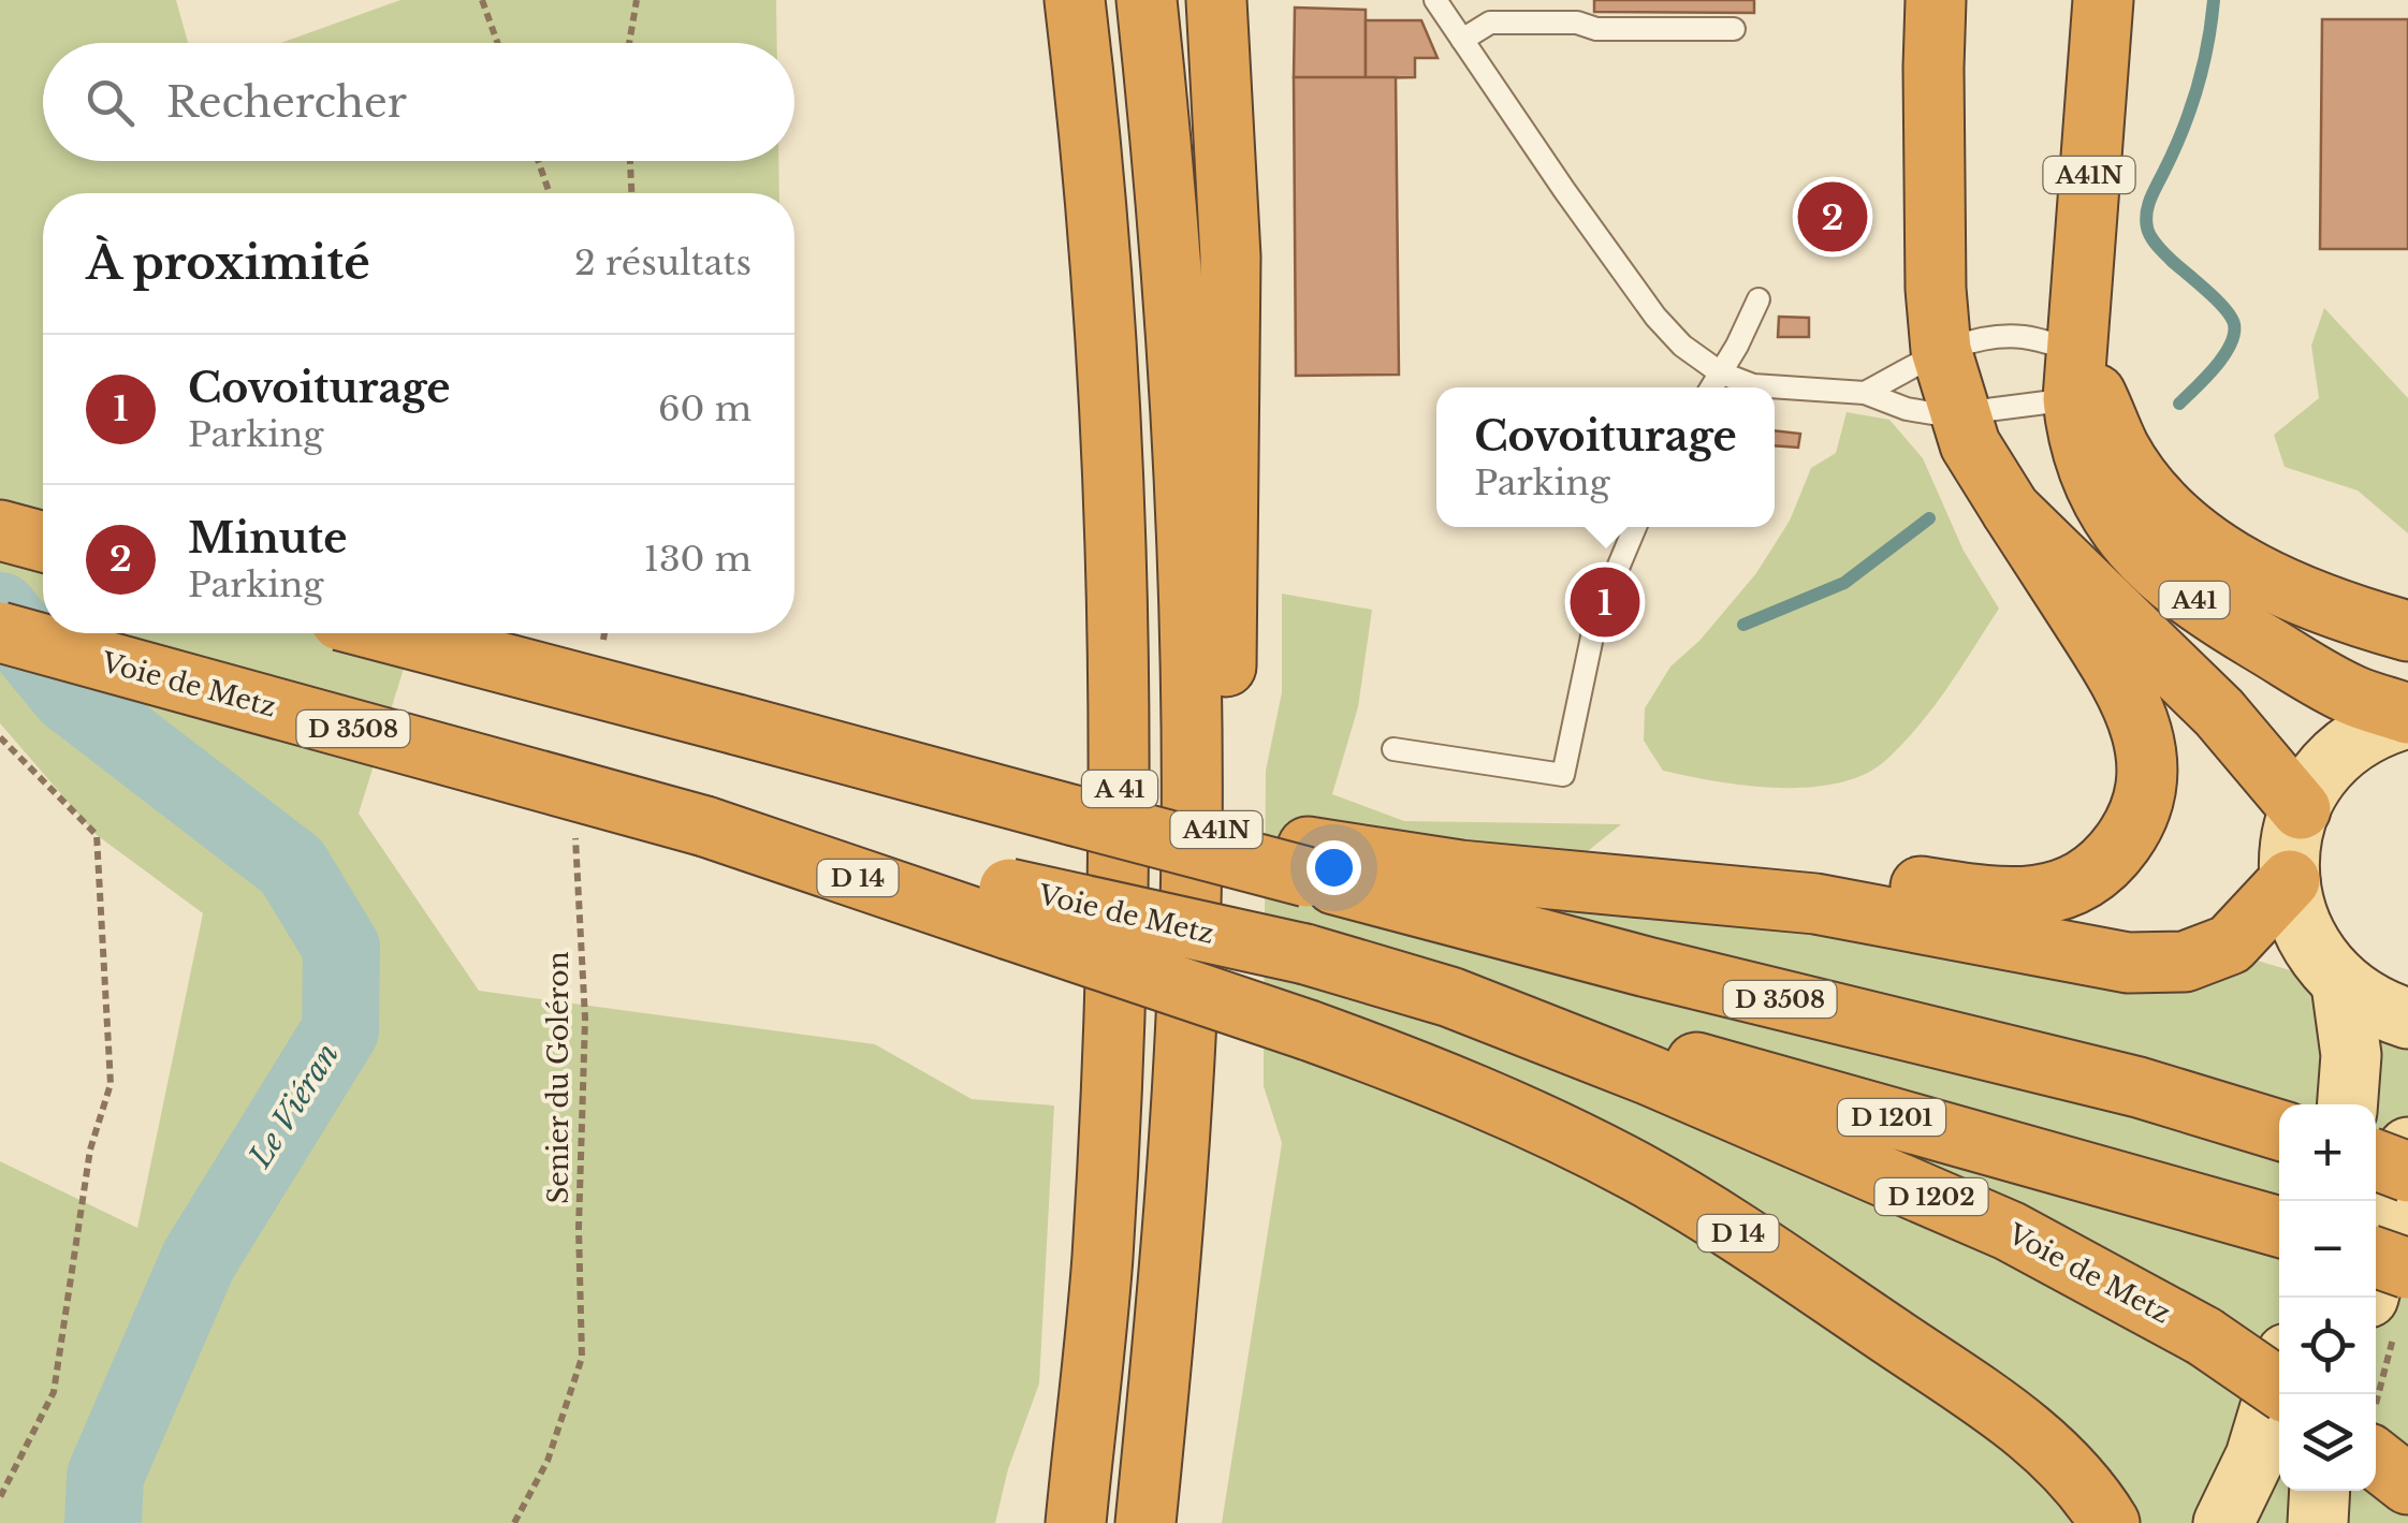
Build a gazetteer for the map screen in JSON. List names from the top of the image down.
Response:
{
  "streets": {
    "highway": [
      "A41N",
      "A41",
      "Voie de Metz",
      "D 3508",
      "A 41",
      "D 14",
      "D 1201",
      "D 1202"
    ],
    "path": ["Senier du Goléron"]
  },
  "crossings": [
    ["A41N", "A41"],
    ["A41N", "A 41"],
    ["Voie de Metz", "D 14"],
    ["Voie de Metz", "D 1201"]
  ],
  "water": ["Le Viéran"],
  "page": {
    "search": "Rechercher",
    "pins": ["2", "1"],
    "heading": ["À proximité", "2 résultats"],
    "list": [
      {
        "mark": "1",
        "name": "Covoiturage",
        "note": "Parking",
        "value": "60 m"
      },
      {
        "mark": "2",
        "name": "Minute",
        "note": "Parking",
        "value": "130 m"
      }
    ],
    "popup": ["Covoiturage", "Parking"],
    "map_buttons": ["+", "−"]
  }
}
